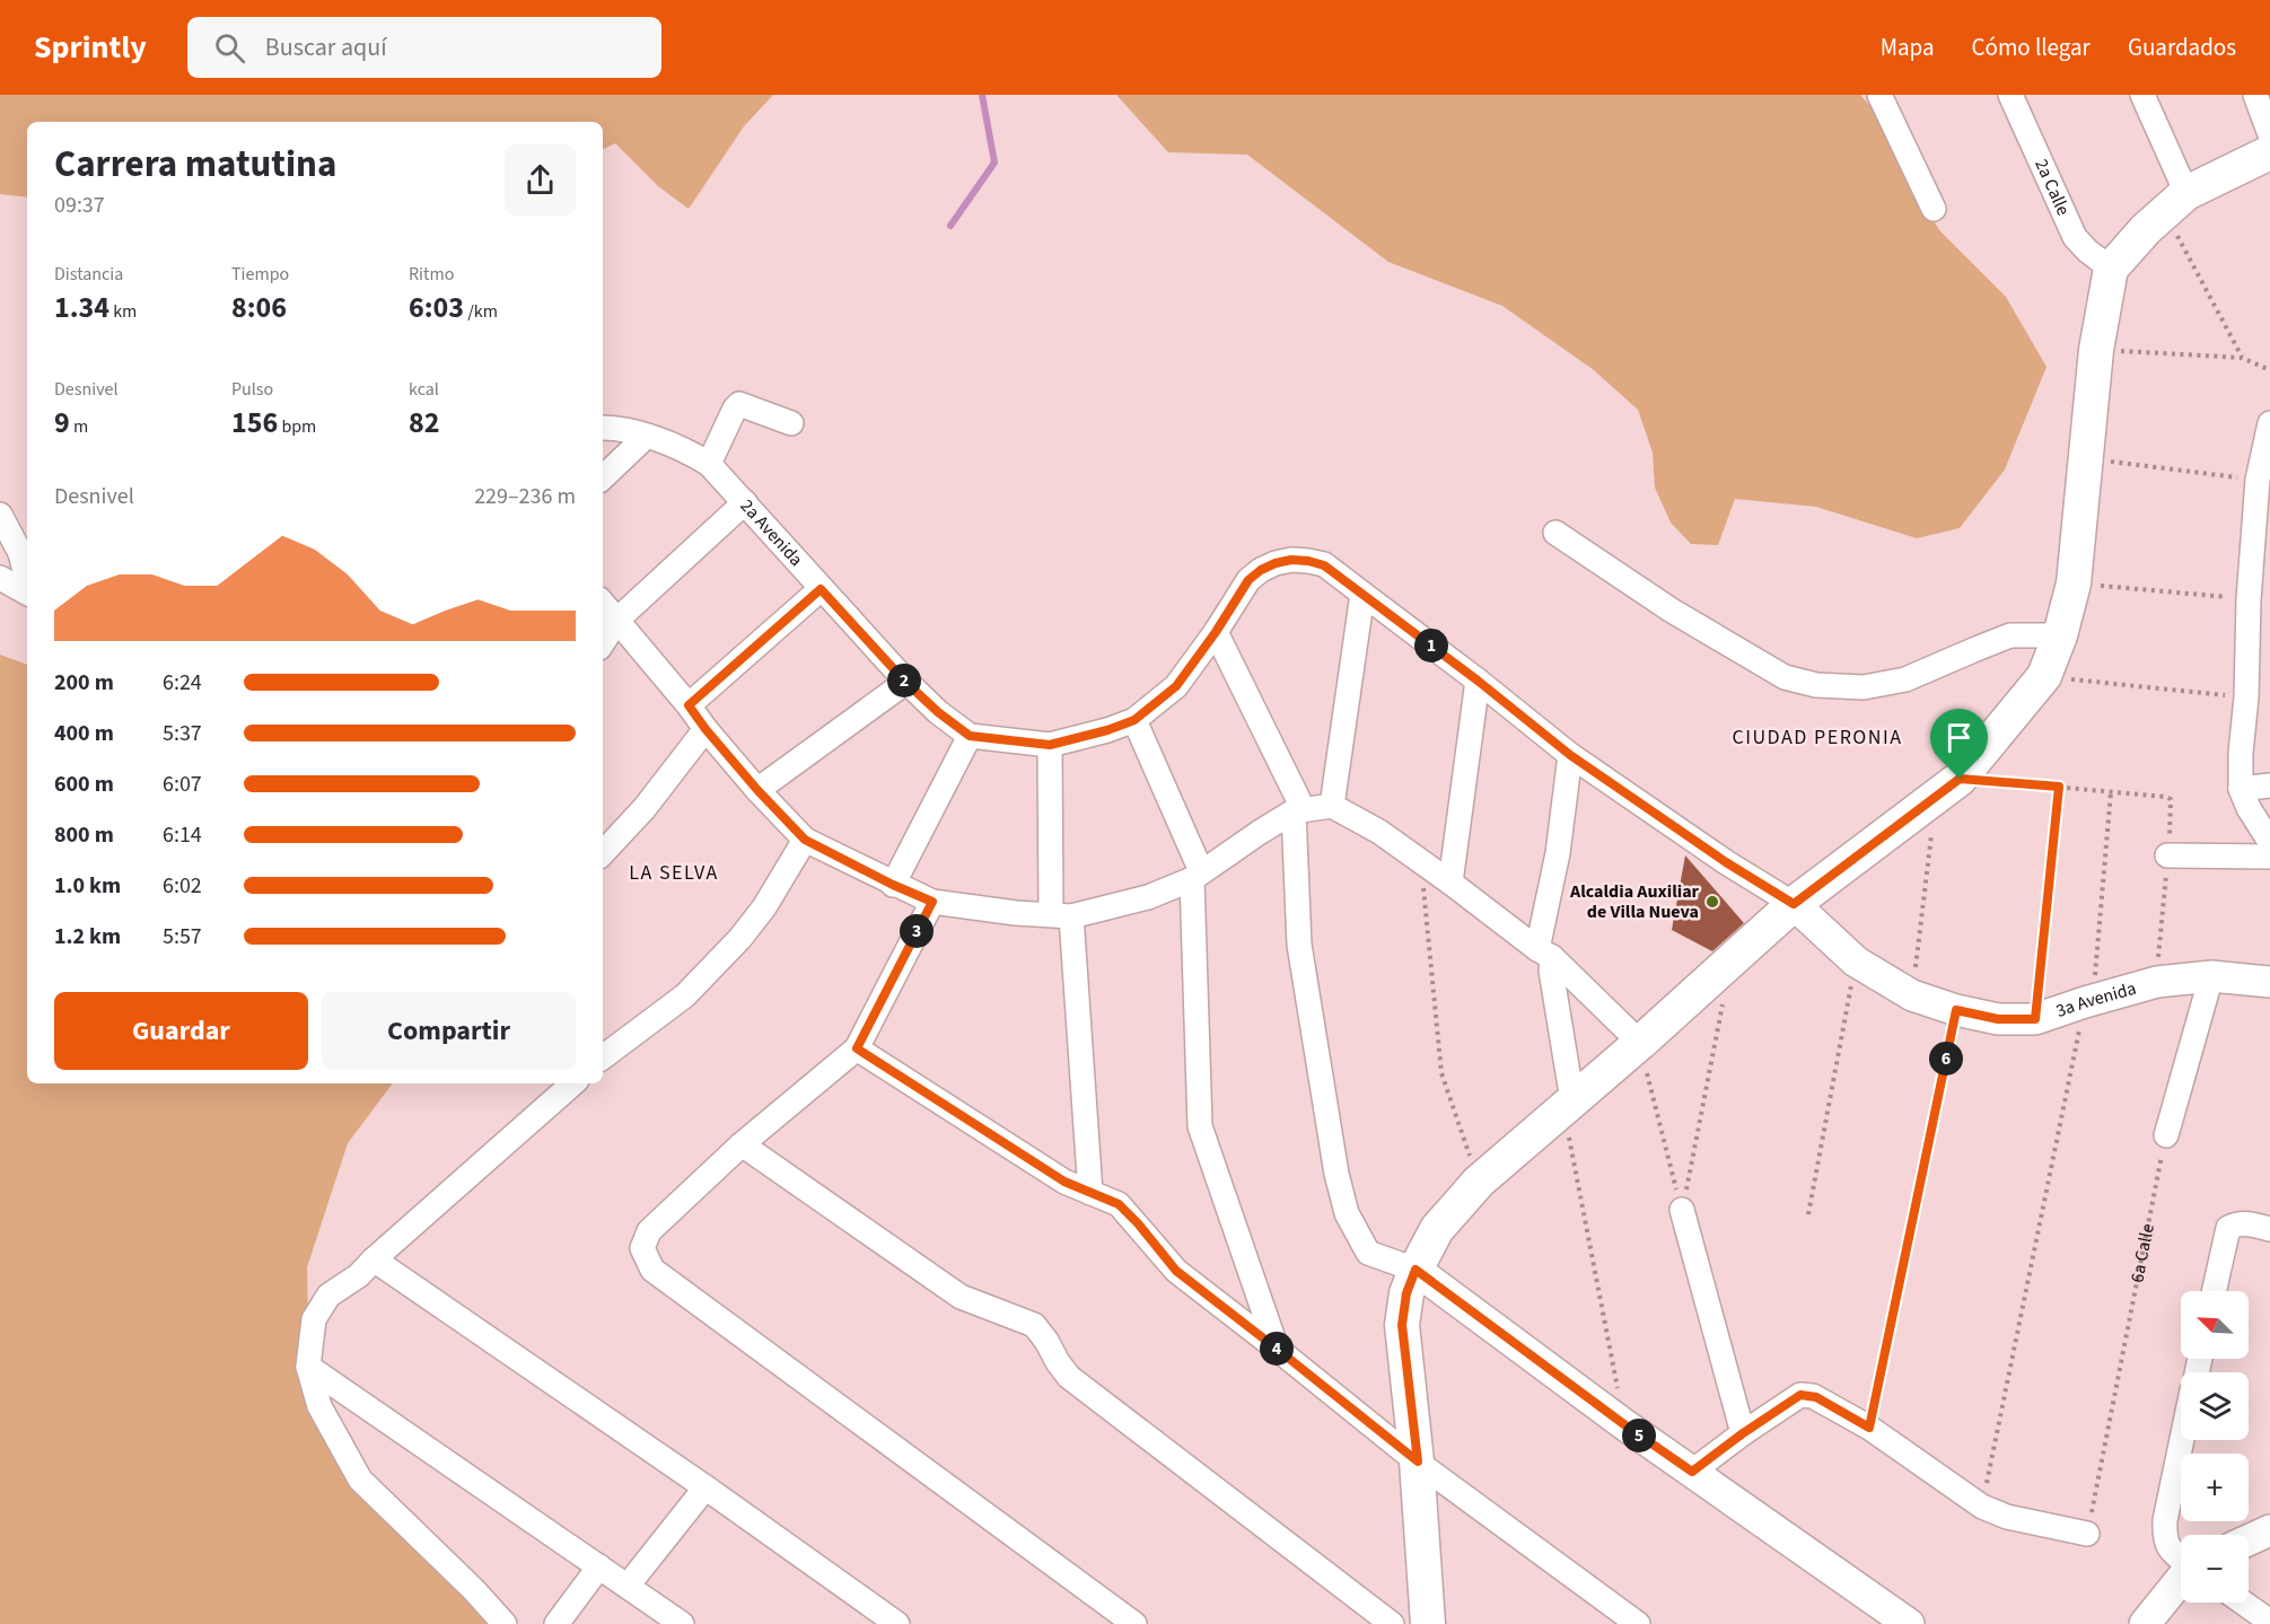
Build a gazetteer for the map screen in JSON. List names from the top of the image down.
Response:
{
  "streets": {
    "street": ["2a Calle", "2a Avenida", "3a Avenida"],
    "path": ["6a Calle"]
  },
  "districts": ["CIUDAD PERONIA", "LA SELVA"],
  "places": ["Alcaldia Auxiliar de Villa Nueva"],
  "north": "top left",
  "page": {
    "header": "Sprintly",
    "search": "Buscar aquí",
    "nav": ["Mapa", "Cómo llegar", "Guardados"],
    "heading": ["Carrera matutina", "09:37"],
    "stats": [
      ["Distancia", "1.34 km"],
      ["Tiempo", "8:06"],
      ["Ritmo", "6:03 /km"],
      ["Desnivel", "9 m"],
      ["Pulso", "156 bpm"],
      ["kcal", "82"]
    ],
    "chart": ["Desnivel", "229–236 m"],
    "pins": [
      "1",
      "2",
      "3",
      "6",
      "4",
      "5"
    ],
    "list": [
      {
        "name": "200 m",
        "note": "6:24"
      },
      {
        "name": "400 m",
        "note": "5:37"
      },
      {
        "name": "600 m",
        "note": "6:07"
      },
      {
        "name": "800 m",
        "note": "6:14"
      },
      {
        "name": "1.0 km",
        "note": "6:02"
      },
      {
        "name": "1.2 km",
        "note": "5:57"
      }
    ],
    "buttons": ["Guardar", "Compartir"],
    "map_buttons": ["+", "−"]
  }
}
